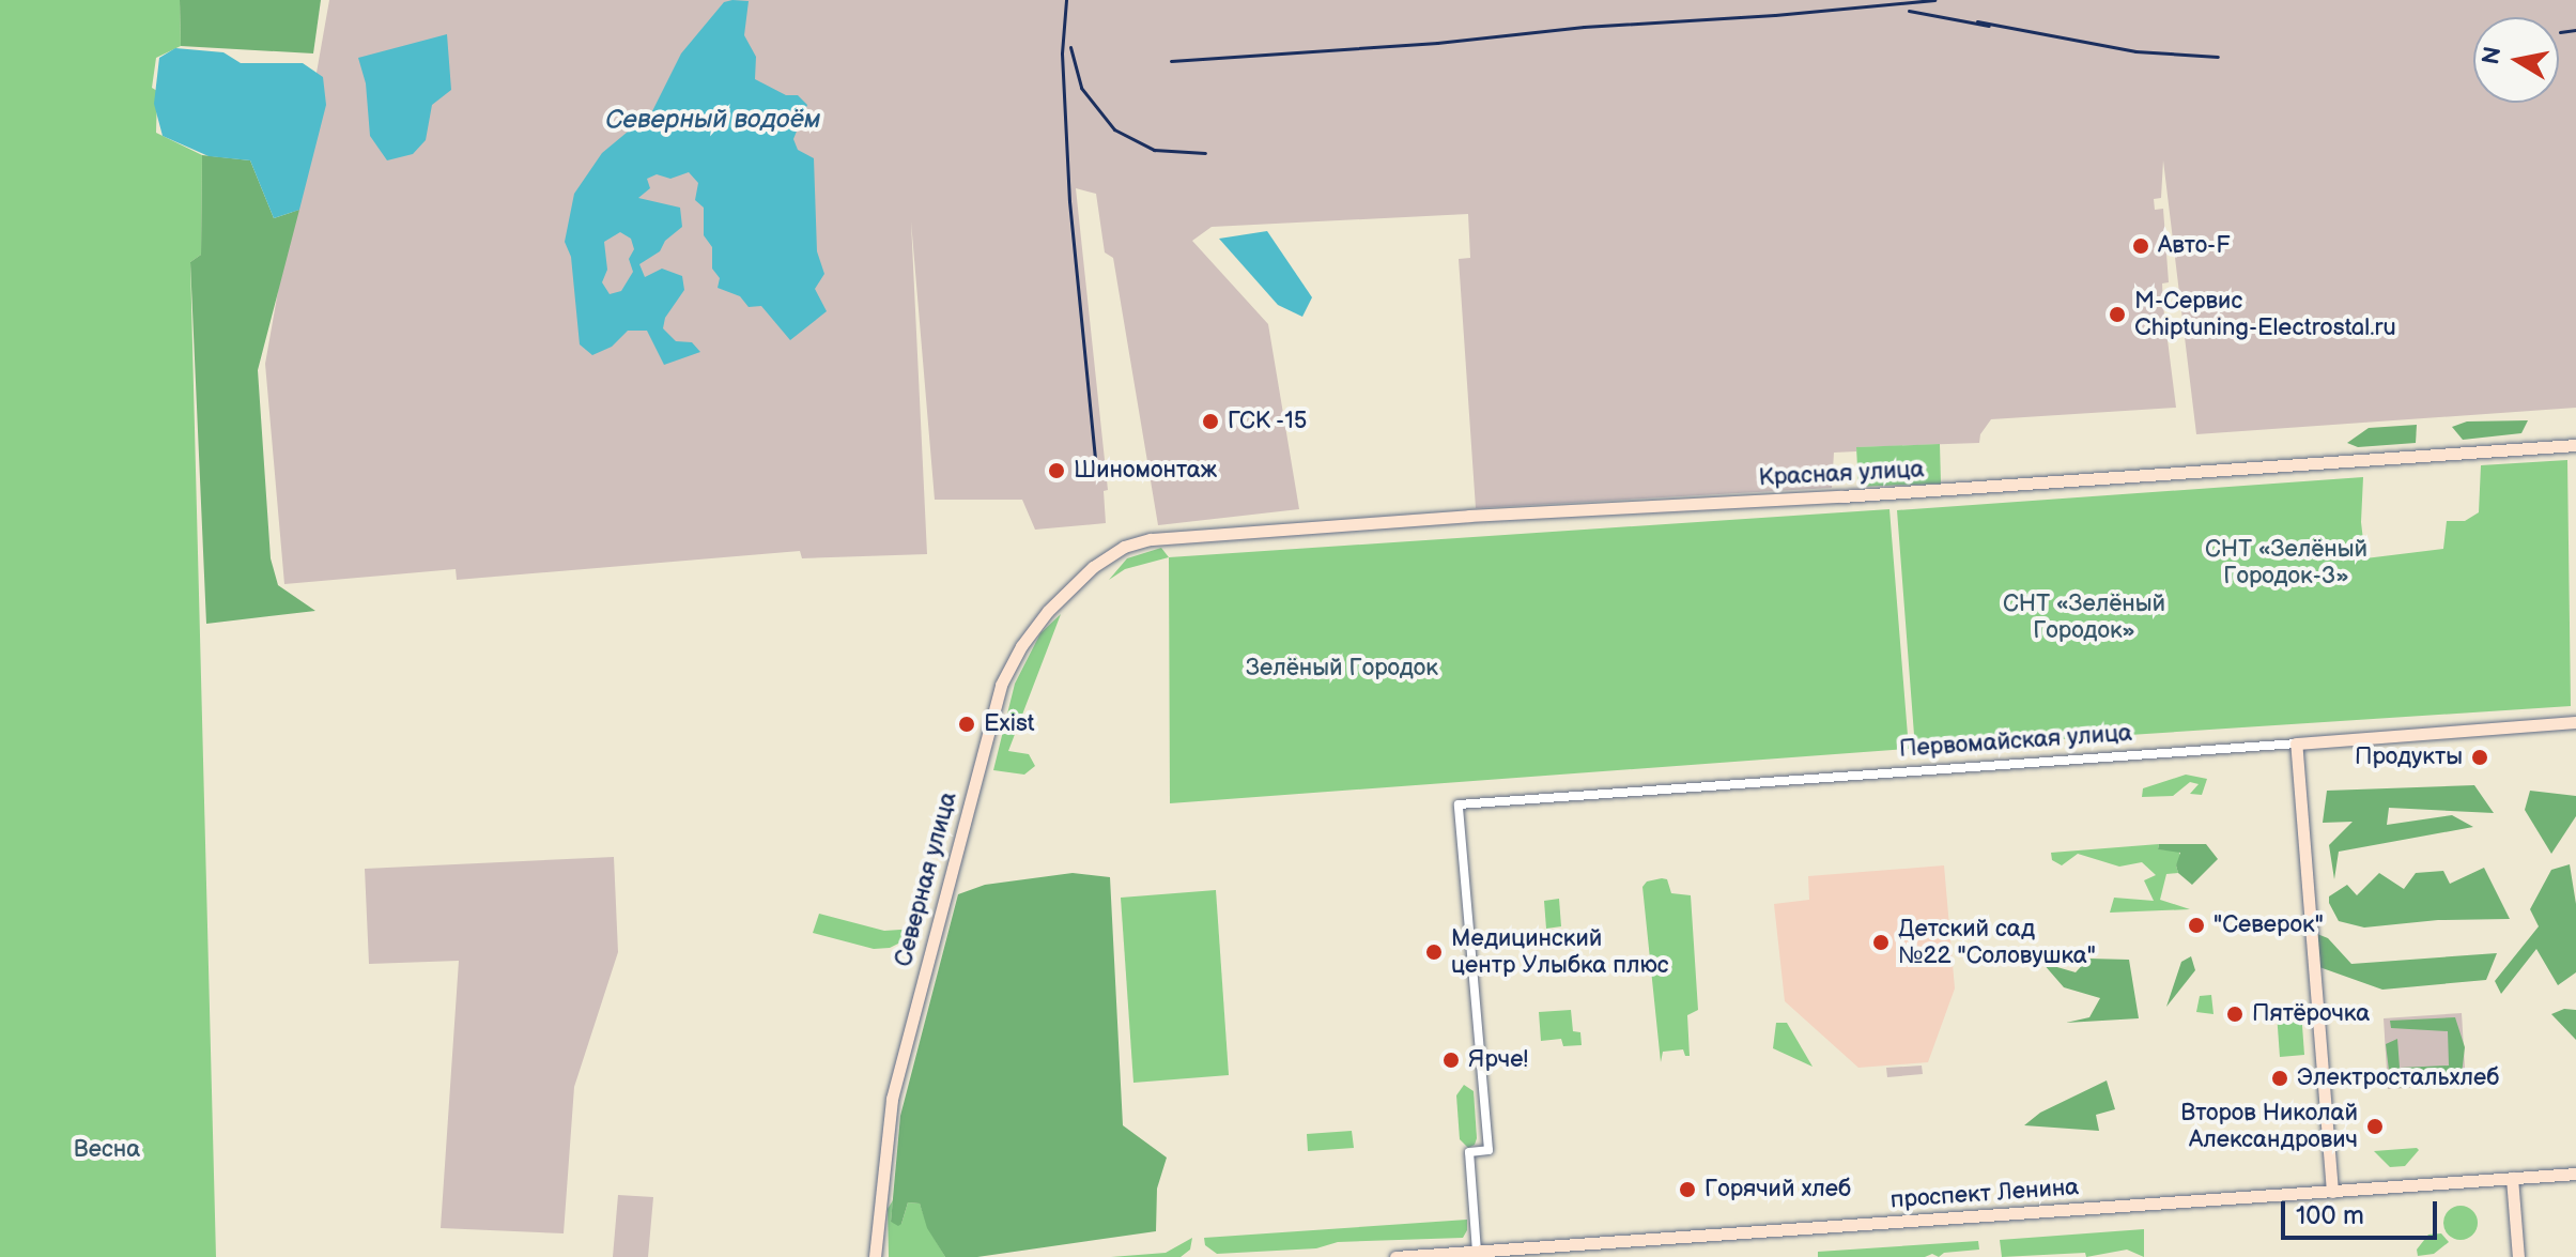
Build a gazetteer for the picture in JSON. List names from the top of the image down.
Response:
{
  "streets": {
    "main road": [
      "Красная улица",
      "Первомайская улица",
      "Северная улица",
      "проспект Ленина"
    ]
  },
  "crossings": [
    ["Красная улица", "Северная улица"],
    ["Первомайская улица", "проспект Ленина"]
  ],
  "water": ["Северный водоём"],
  "parks": [
    "СНТ «Зелёный Городок-3»",
    "СНТ «Зелёный Городок»",
    "Зелёный Городок",
    "Весна"
  ],
  "places": [
    "Авто-F",
    "M-Сервис Chiptuning-Electrostal.ru",
    "ГСК -15",
    "Шиномонтаж",
    "Exist",
    "Продукты",
    "\"Северок\"",
    "Детский сад №22 \"Соловушка\"",
    "Медицинский центр Улыбка плюс",
    "Пятёрочка",
    "Ярче!",
    "Электростальхлеб",
    "Второв Николай Александрович",
    "Горячий хлеб"
  ],
  "scale_bar": "100 m",
  "north": "left"
}
